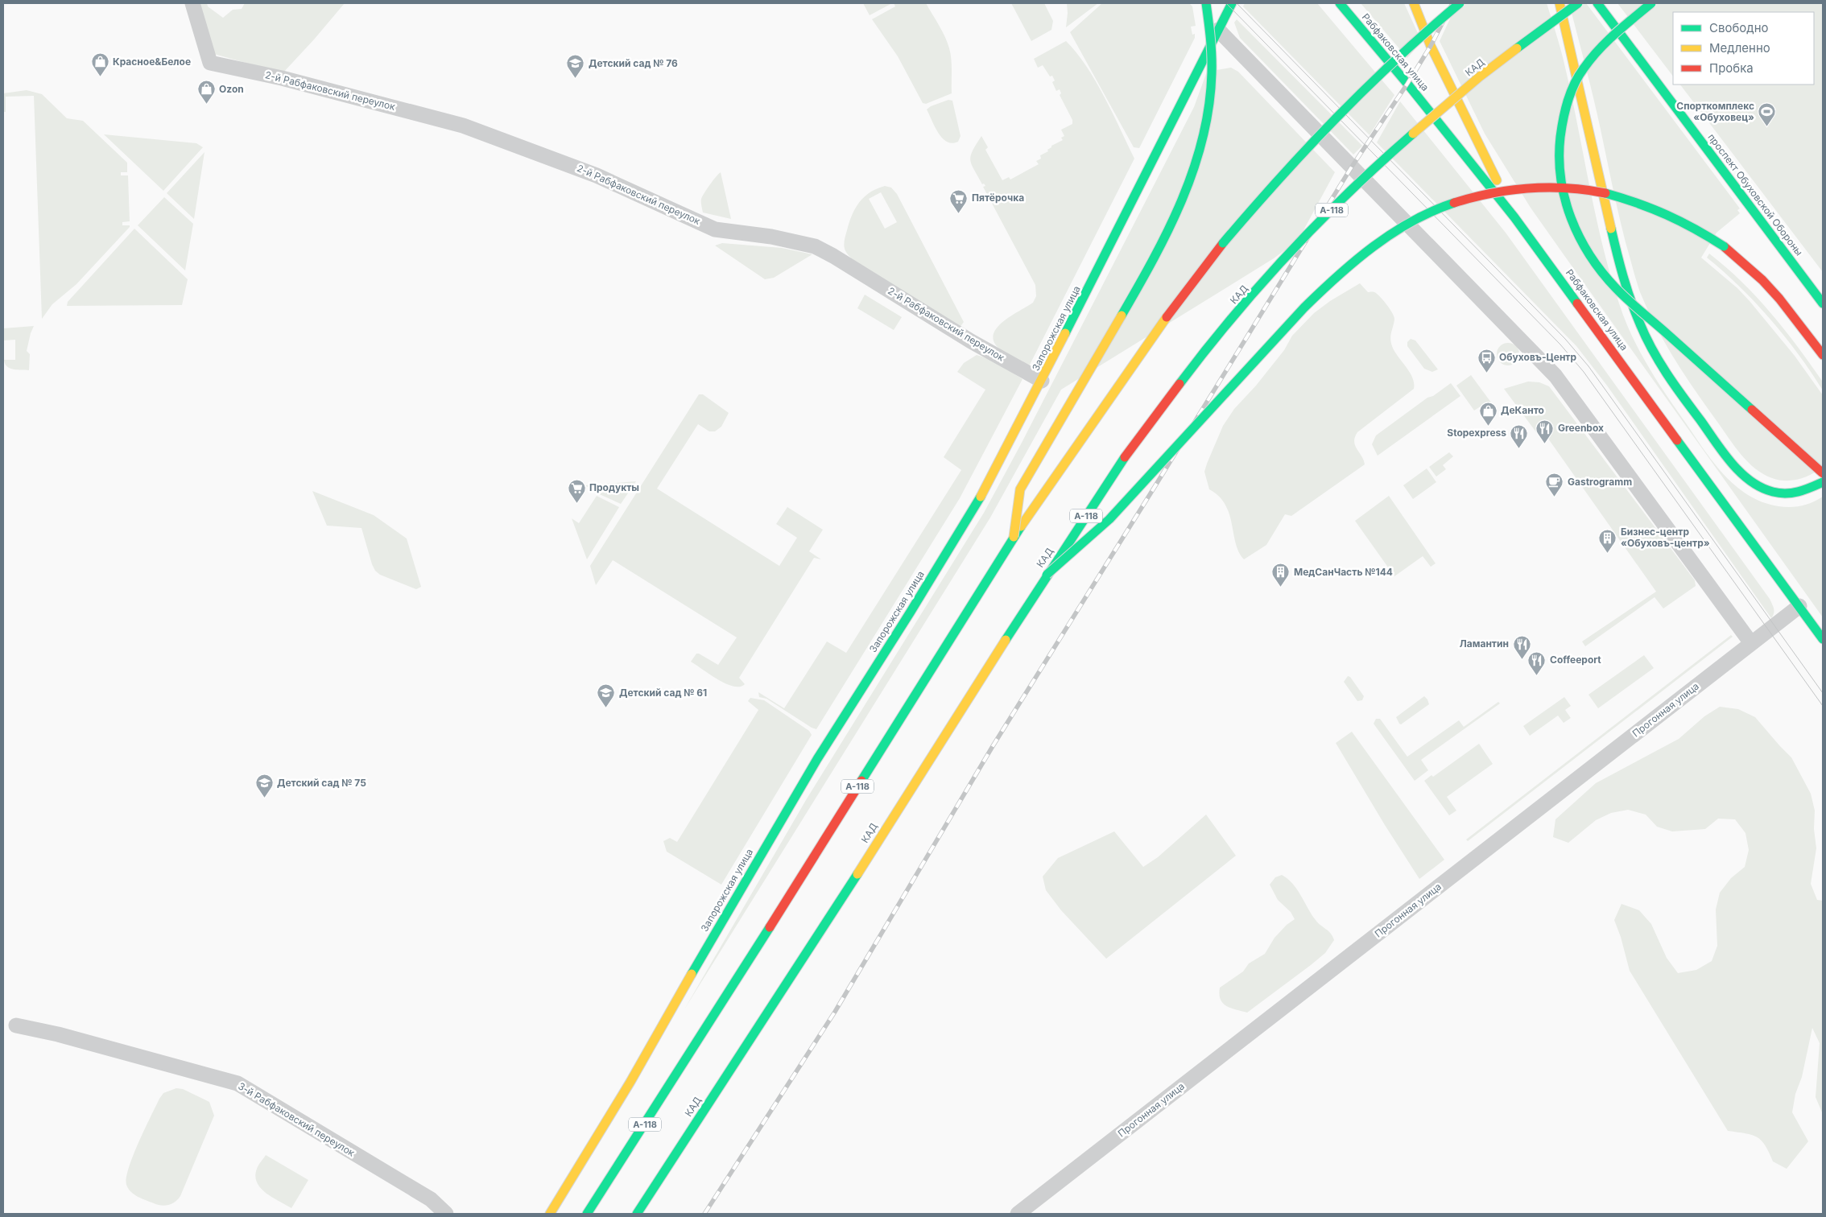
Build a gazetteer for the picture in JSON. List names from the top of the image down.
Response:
{
  "streets": {
    "main road": [
      "Рабфаковская улица",
      "КАД",
      "проспект Обуховской Обороны",
      "А-118",
      "Запорожская улица"
    ],
    "street": ["2-й Рабфаковский переулок", "Прогонная улица", "3-й Рабфаковский переулок"]
  },
  "crossings": [
    ["Рабфаковская улица", "Прогонная улица"],
    ["2-й Рабфаковский переулок", "Запорожская улица"]
  ],
  "places": {
    "shop": ["Красное&Белое", "Ozon", "ДеКанто"],
    "school or university": ["Детский сад № 76", "Детский сад № 61", "Детский сад № 75"],
    "sports": ["Спорткомплекс «Обуховец»"],
    "supermarket": ["Пятёрочка", "Продукты"],
    "bus stop": ["Обуховъ-Центр"],
    "restaurant": [
      "Greenbox",
      "Stopexpress",
      "Ламантин",
      "Coffeeport"
    ],
    "cafe": ["Gastrogramm"],
    "building": ["Бизнес-центр «Обуховъ-центр»", "МедСанЧасть №144"]
  },
  "legend": ["Свободно", "Медленно", "Пробка"]
}
